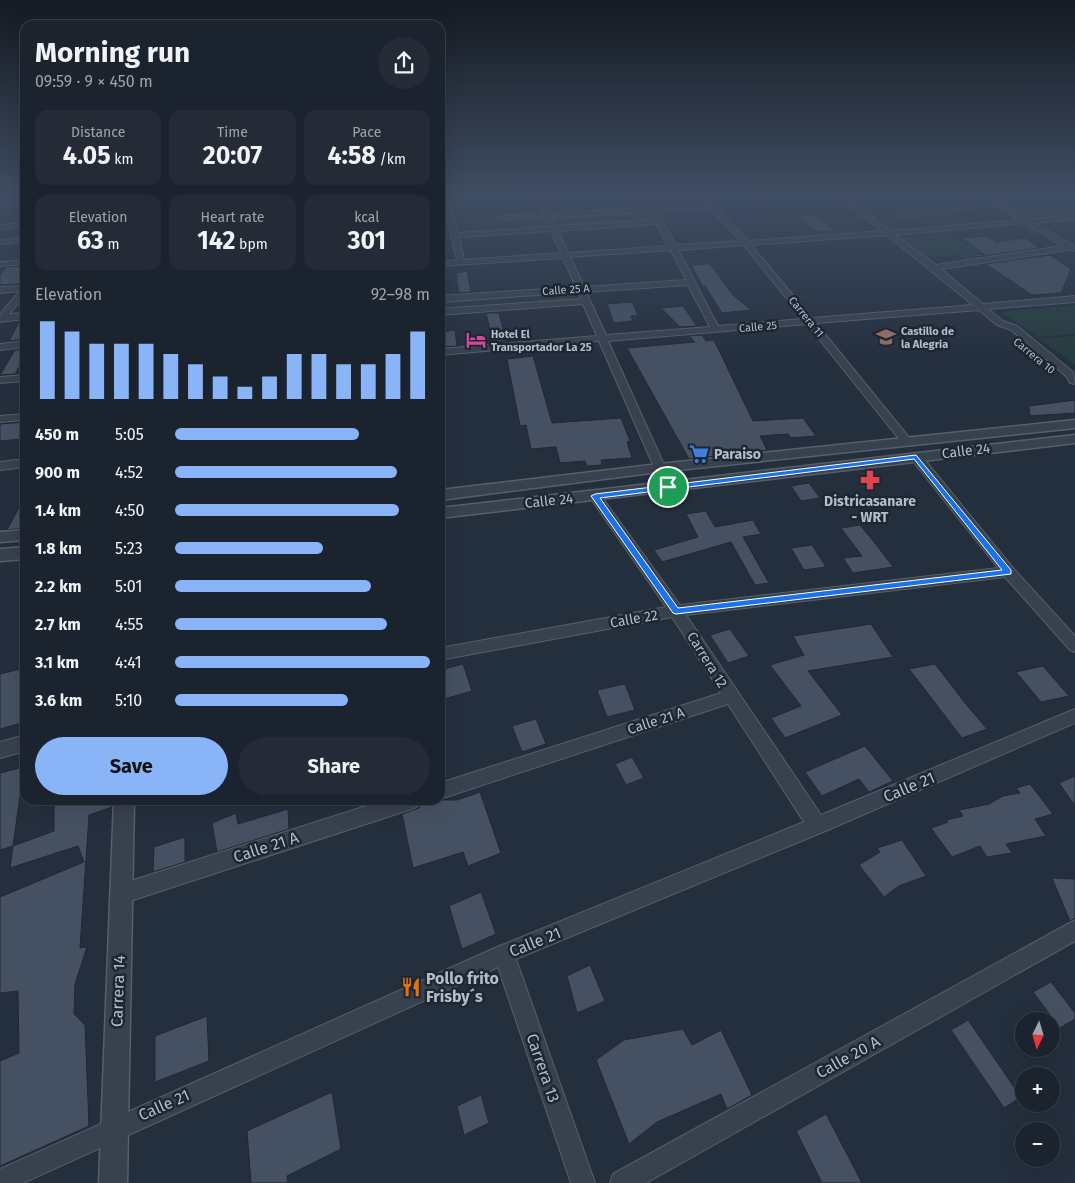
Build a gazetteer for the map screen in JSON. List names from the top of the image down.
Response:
{
  "streets": {
    "street": [
      "Calle 25 A",
      "Carrera 11",
      "Calle 25",
      "Carrera 10",
      "Calle 24",
      "Calle 22",
      "Carrera 12",
      "Calle 21 A",
      "Calle 21",
      "Carrera 14",
      "Calle 20 A",
      "Carrera 13"
    ]
  },
  "crossings": [
    ["Carrera 11", "Calle 25"],
    ["Carrera 11", "Calle 24"],
    ["Calle 25", "Carrera 10"],
    ["Calle 24", "Carrera 12"],
    ["Calle 22", "Carrera 12"],
    ["Carrera 12", "Calle 21 A"],
    ["Carrera 12", "Calle 21"],
    ["Calle 21 A", "Carrera 14"],
    ["Calle 21", "Carrera 14"],
    ["Calle 21", "Carrera 13"]
  ],
  "places": {
    "school or university": ["Castillo de la Alegria"],
    "hotel": ["Hotel El Transportador La 25"],
    "supermarket": ["Paraiso"],
    "pharmacy": ["Districasanare - WRT"],
    "restaurant": ["Pollo frito Frisby´s"]
  },
  "north": "bottom",
  "page": {
    "heading": ["Morning run", "09:59 · 9 × 450 m"],
    "stats": [
      ["Distance", "4.05 km"],
      ["Time", "20:07"],
      ["Pace", "4:58 /km"],
      ["Elevation", "63 m"],
      ["Heart rate", "142 bpm"],
      ["kcal", "301"]
    ],
    "chart": ["Elevation", "92–98 m"],
    "list": [
      {
        "name": "450 m",
        "note": "5:05"
      },
      {
        "name": "900 m",
        "note": "4:52"
      },
      {
        "name": "1.4 km",
        "note": "4:50"
      },
      {
        "name": "1.8 km",
        "note": "5:23"
      },
      {
        "name": "2.2 km",
        "note": "5:01"
      },
      {
        "name": "2.7 km",
        "note": "4:55"
      },
      {
        "name": "3.1 km",
        "note": "4:41"
      },
      {
        "name": "3.6 km",
        "note": "5:10"
      }
    ],
    "buttons": ["Save", "Share"],
    "map_buttons": ["+", "−"]
  }
}
